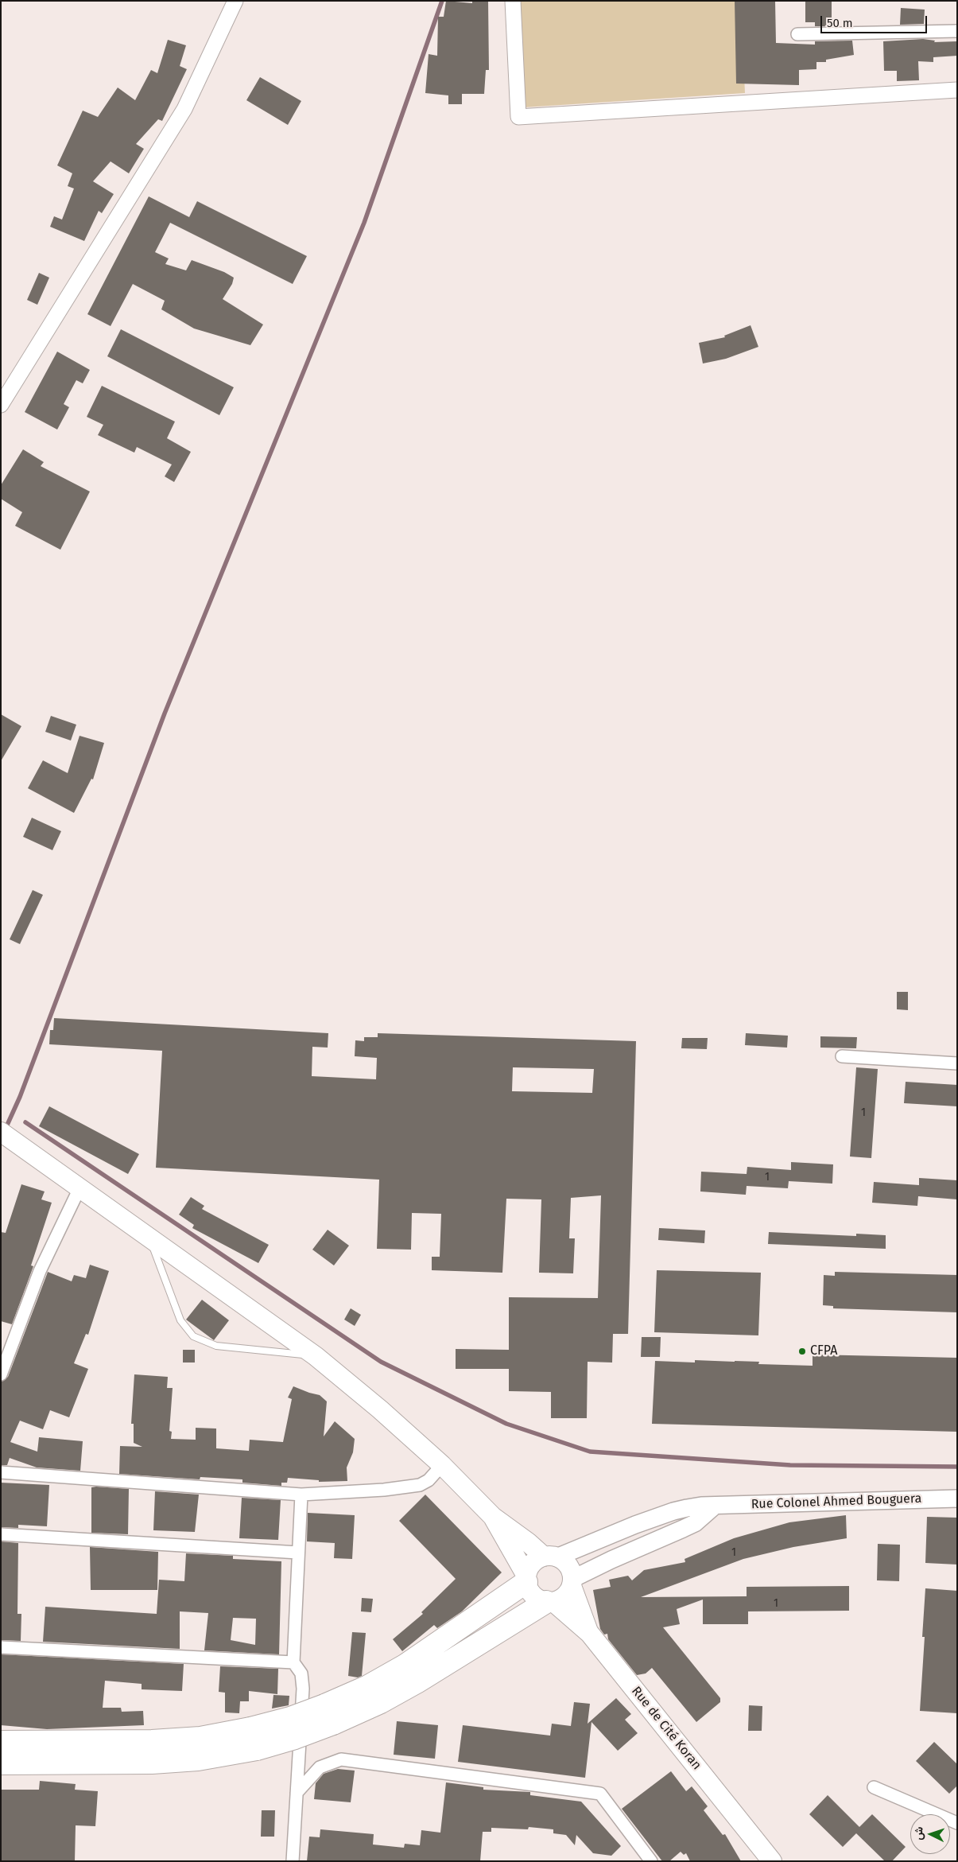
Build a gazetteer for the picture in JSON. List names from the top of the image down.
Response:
{
  "streets": {
    "main road": ["Rue Colonel Ahmed Bouguera", "Rue de Cité Koran"]
  },
  "crossings": [
    ["Rue Colonel Ahmed Bouguera", "Rue de Cité Koran"]
  ],
  "places": ["CFPA"],
  "house_numbers": [
    "1",
    "1",
    "1",
    "1"
  ],
  "scale_bar": "50 m",
  "north": "left"
}
